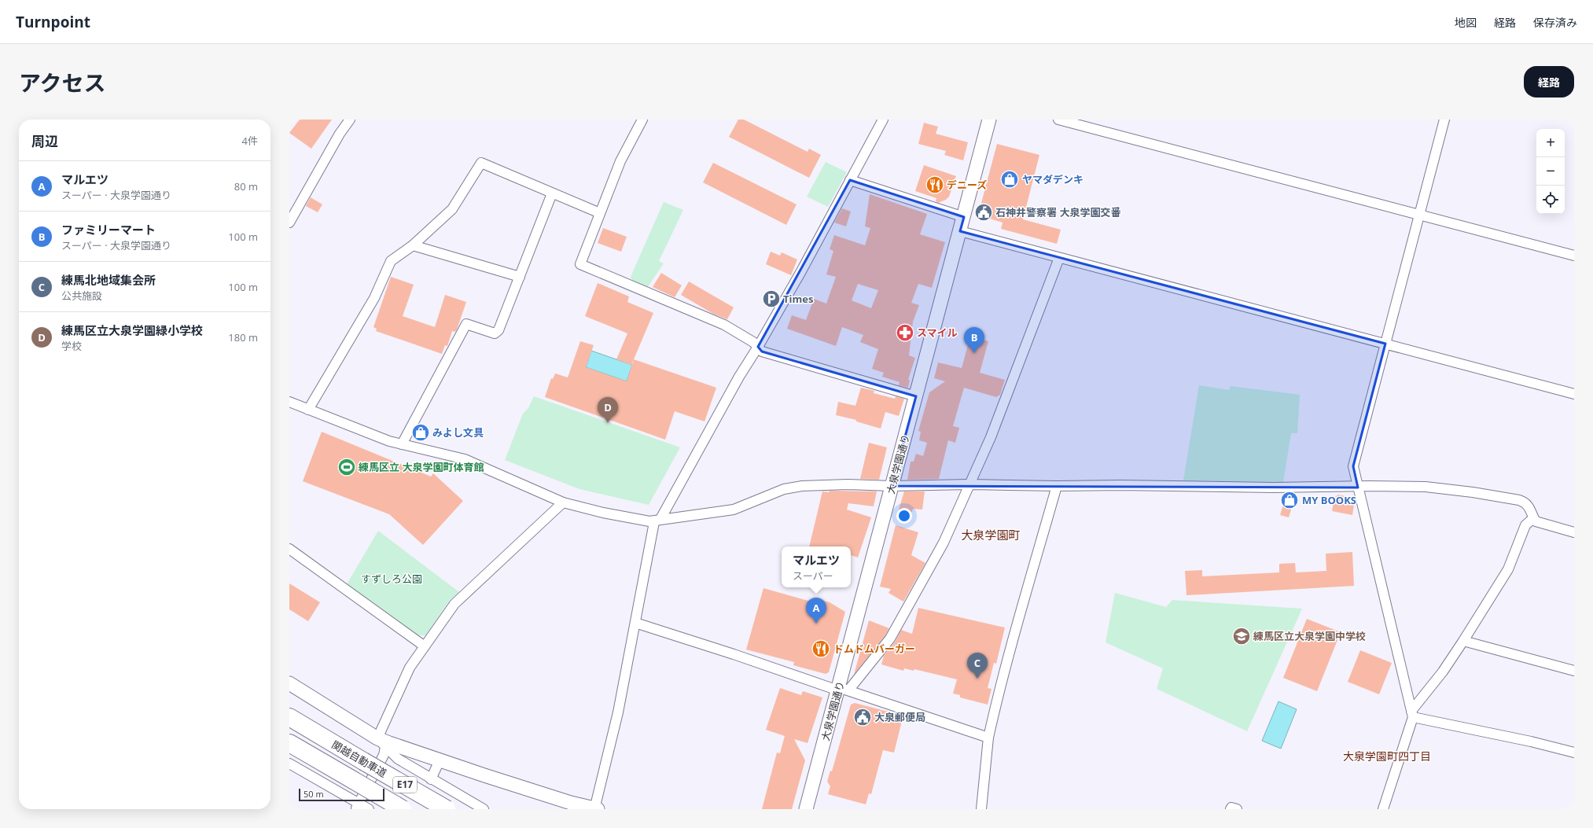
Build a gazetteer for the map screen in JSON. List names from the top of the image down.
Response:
{
  "streets": {
    "highway": ["関越自動車道", "E17"],
    "street": ["大泉学園通り"]
  },
  "districts": ["大泉学園町", "大泉学園町四丁目"],
  "parks": ["すずしろ公園"],
  "places": {
    "shop": ["ヤマダデンキ", "みよし文具", "MY BOOKS"],
    "restaurant": ["デニーズ", "ドムドムバーガー"],
    "public building": ["石神井警察署 大泉学園交番", "大泉郵便局"],
    "parking": ["Times"],
    "pharmacy": ["スマイル"],
    "sports": ["練馬区立 大泉学園町体育館"],
    "school or university": ["練馬区立大泉学園中学校"]
  },
  "scale_bar": "50 m",
  "page": {
    "header": "Turnpoint",
    "nav": ["地図", "経路", "保存済み"],
    "title": "アクセス",
    "buttons": "経路",
    "heading": ["周辺", "4件"],
    "map_buttons": ["+", "−"],
    "list": [
      {
        "mark": "A",
        "name": "マルエツ",
        "note": "スーパー · 大泉学園通り",
        "value": "80 m"
      },
      {
        "mark": "B",
        "name": "ファミリーマート",
        "note": "スーパー · 大泉学園通り",
        "value": "100 m"
      },
      {
        "mark": "C",
        "name": "練馬北地域集会所",
        "note": "公共施設",
        "value": "100 m"
      },
      {
        "mark": "D",
        "name": "練馬区立大泉学園緑小学校",
        "note": "学校",
        "value": "180 m"
      }
    ],
    "pins": [
      "B",
      "D",
      "A",
      "C"
    ],
    "popup": ["マルエツ", "スーパー"],
    "scale": "50 m"
  }
}
